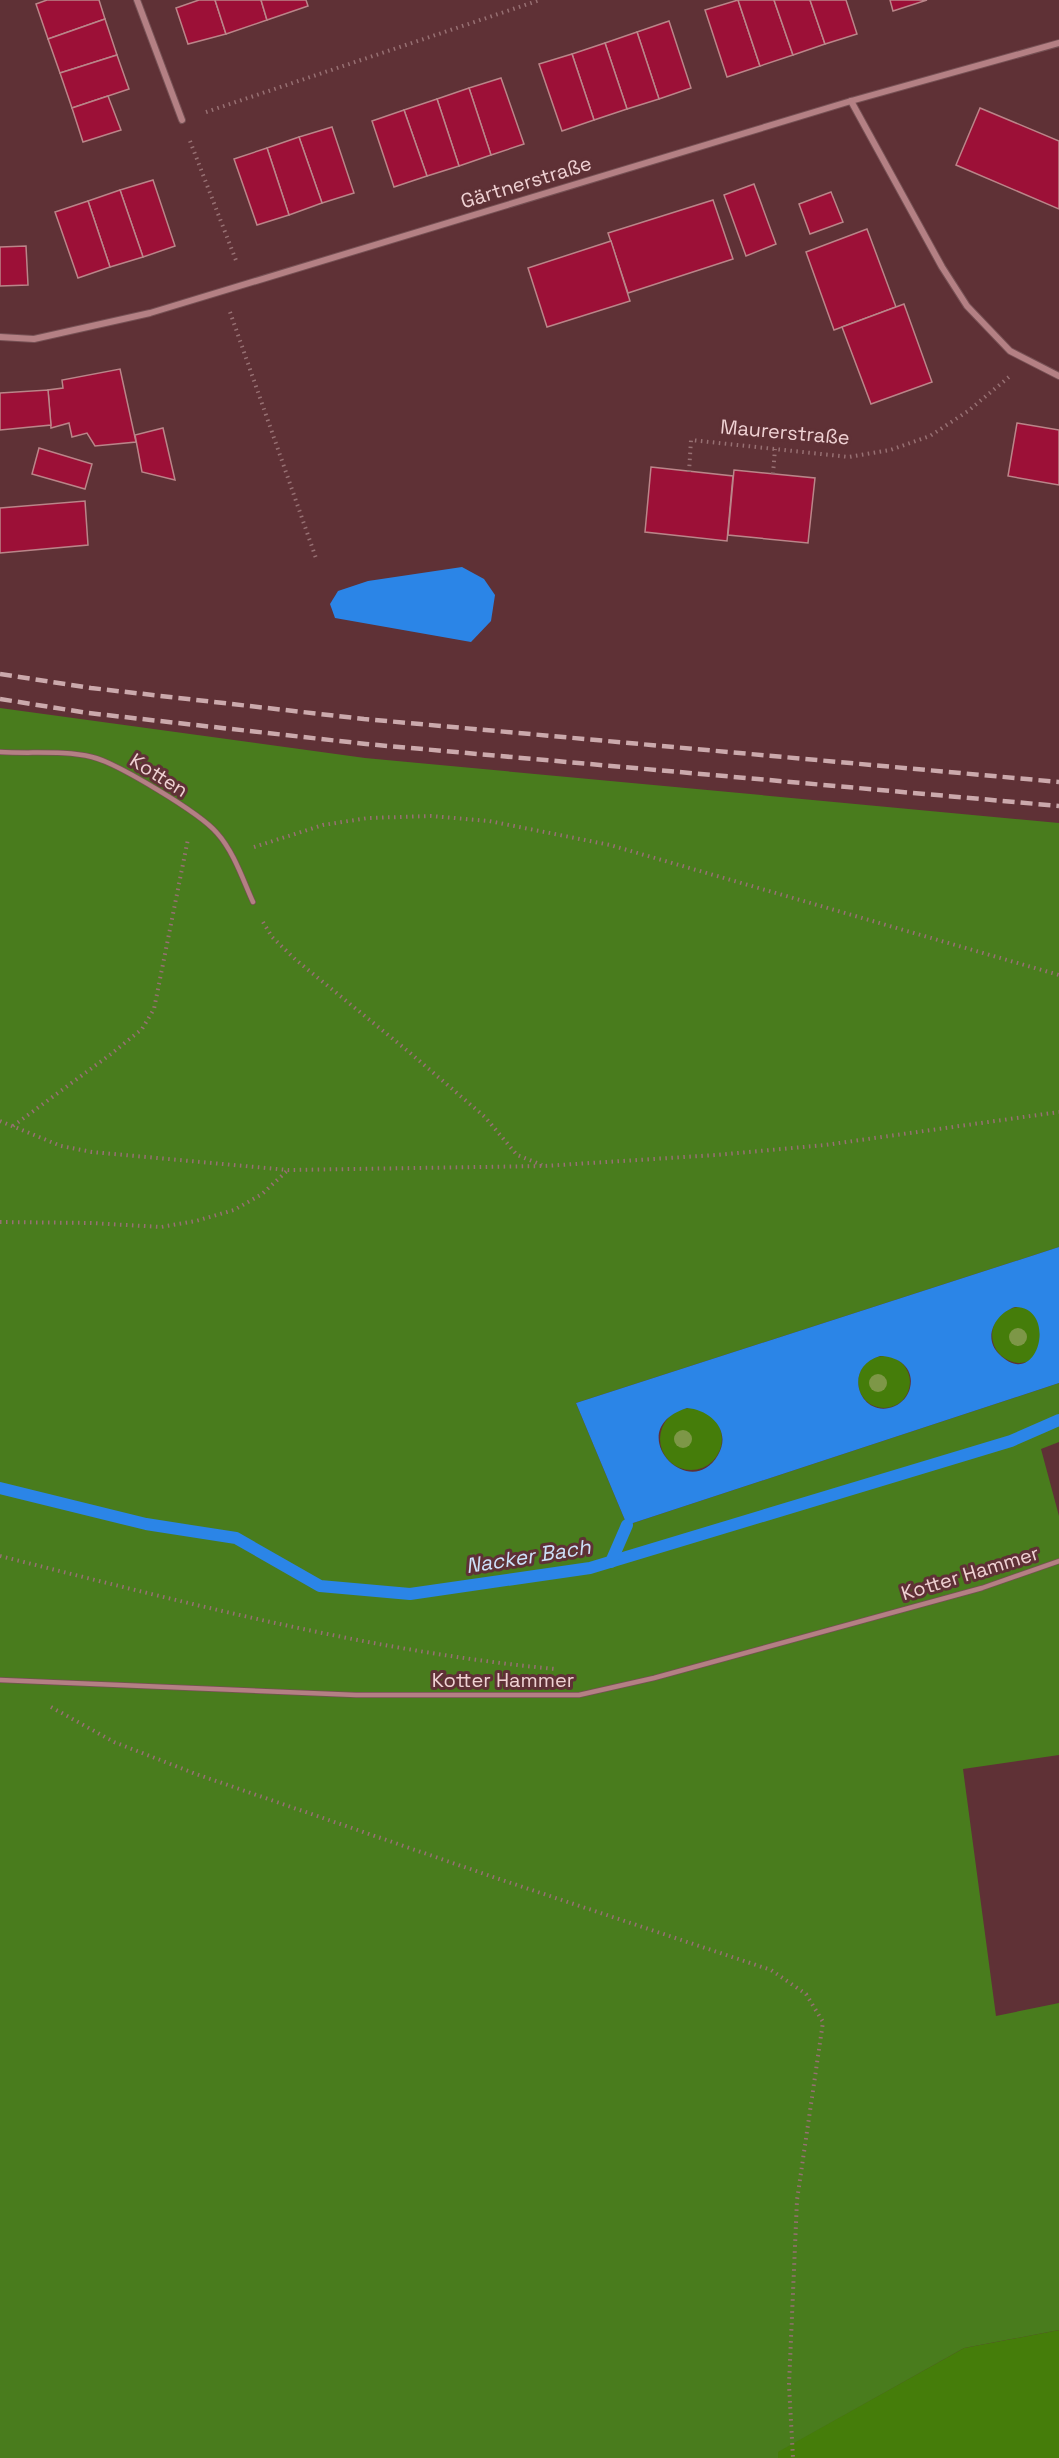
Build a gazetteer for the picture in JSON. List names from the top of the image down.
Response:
{
  "streets": {
    "street": ["Gärtnerstraße"],
    "lane": ["Kotten", "Kotter Hammer"],
    "path": ["Maurerstraße"]
  },
  "water": ["Nacker Bach"]
}
